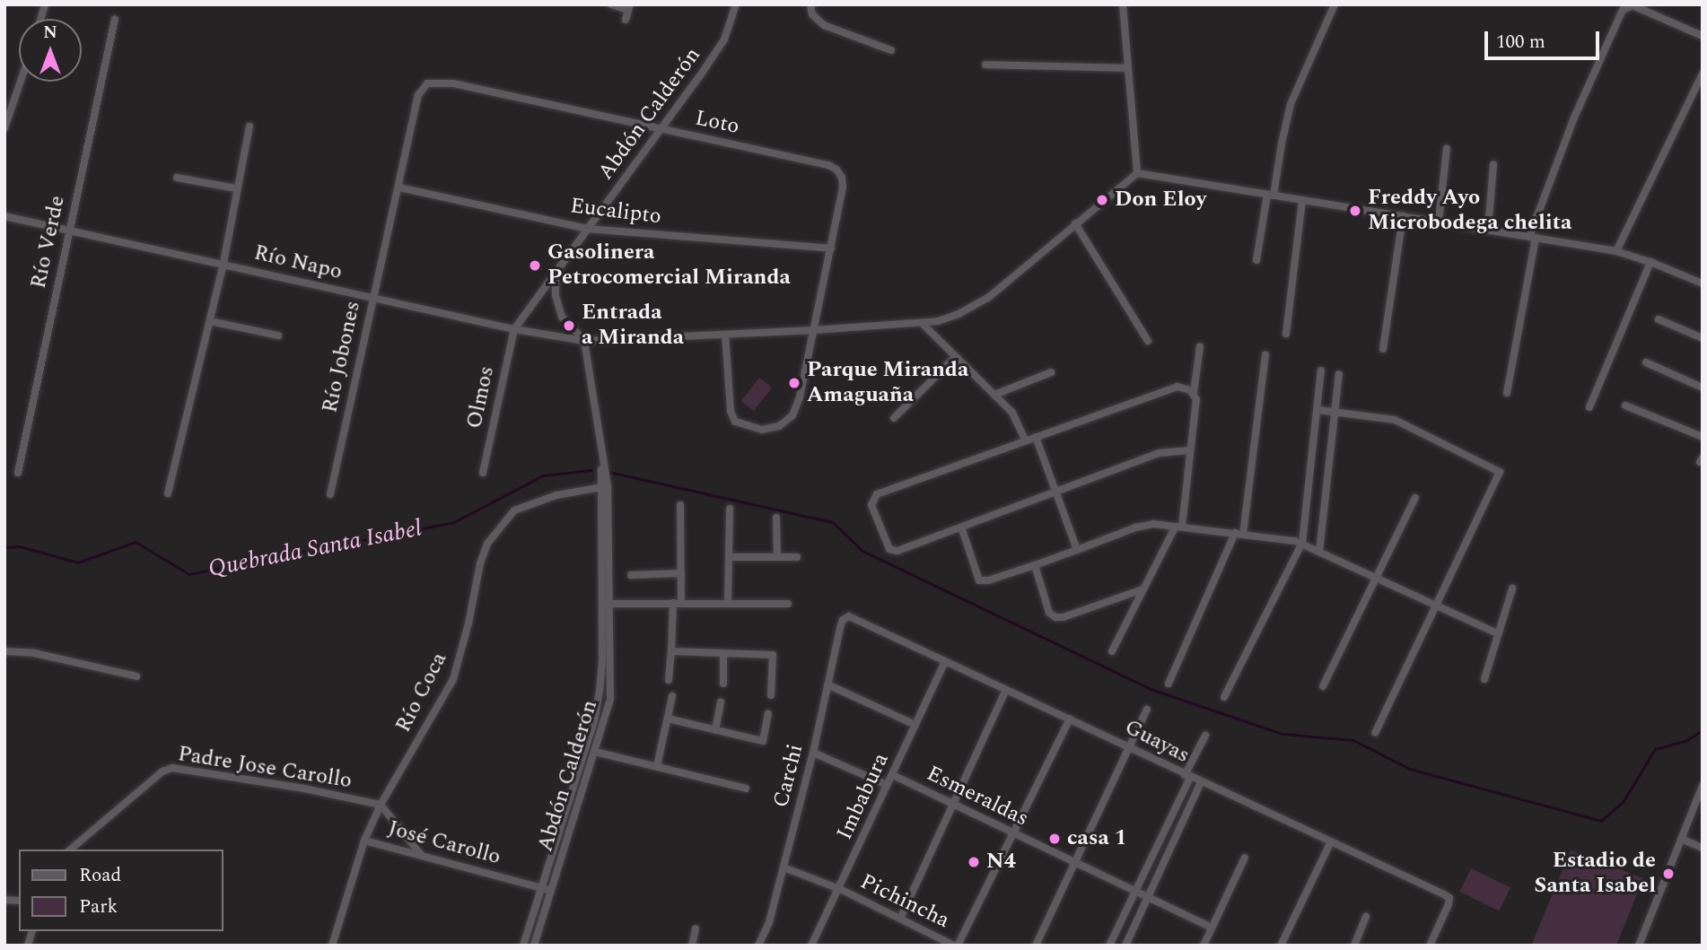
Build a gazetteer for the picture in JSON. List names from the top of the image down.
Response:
{
  "streets": {
    "street": [
      "Abdón Calderón",
      "Loto",
      "Eucalipto",
      "Río Verde",
      "Río Napo",
      "Río Jobones",
      "Olmos",
      "Río Coca",
      "Guayas",
      "Padre Jose Carollo",
      "Carchi",
      "Imbabura",
      "Esmeraldas",
      "José Carollo",
      "Pichincha"
    ]
  },
  "crossings": [
    ["Abdón Calderón", "Loto"],
    ["Abdón Calderón", "Eucalipto"],
    ["Abdón Calderón", "Río Napo"],
    ["Abdón Calderón", "Olmos"],
    ["Abdón Calderón", "Río Coca"],
    ["Abdón Calderón", "José Carollo"],
    ["Loto", "Eucalipto"],
    ["Loto", "Río Napo"],
    ["Loto", "Río Jobones"],
    ["Eucalipto", "Río Jobones"],
    ["Río Verde", "Río Napo"],
    ["Río Napo", "Río Jobones"],
    ["Río Napo", "Olmos"],
    ["Río Coca", "Padre Jose Carollo"],
    ["Río Coca", "José Carollo"],
    ["Guayas", "Carchi"],
    ["Guayas", "Imbabura"],
    ["Padre Jose Carollo", "José Carollo"],
    ["Carchi", "Pichincha"],
    ["Imbabura", "Esmeraldas"],
    ["Imbabura", "Pichincha"]
  ],
  "water": ["Quebrada Santa Isabel"],
  "places": [
    "Don Eloy",
    "Freddy Ayo Microbodega chelita",
    "Gasolinera Petrocomercial Miranda",
    "Entrada a Miranda",
    "Parque Miranda Amaguaña",
    "casa 1",
    "N4",
    "Estadio de Santa Isabel"
  ],
  "legend": ["Road", "Park"],
  "scale_bar": "100 m",
  "north": "top"
}
